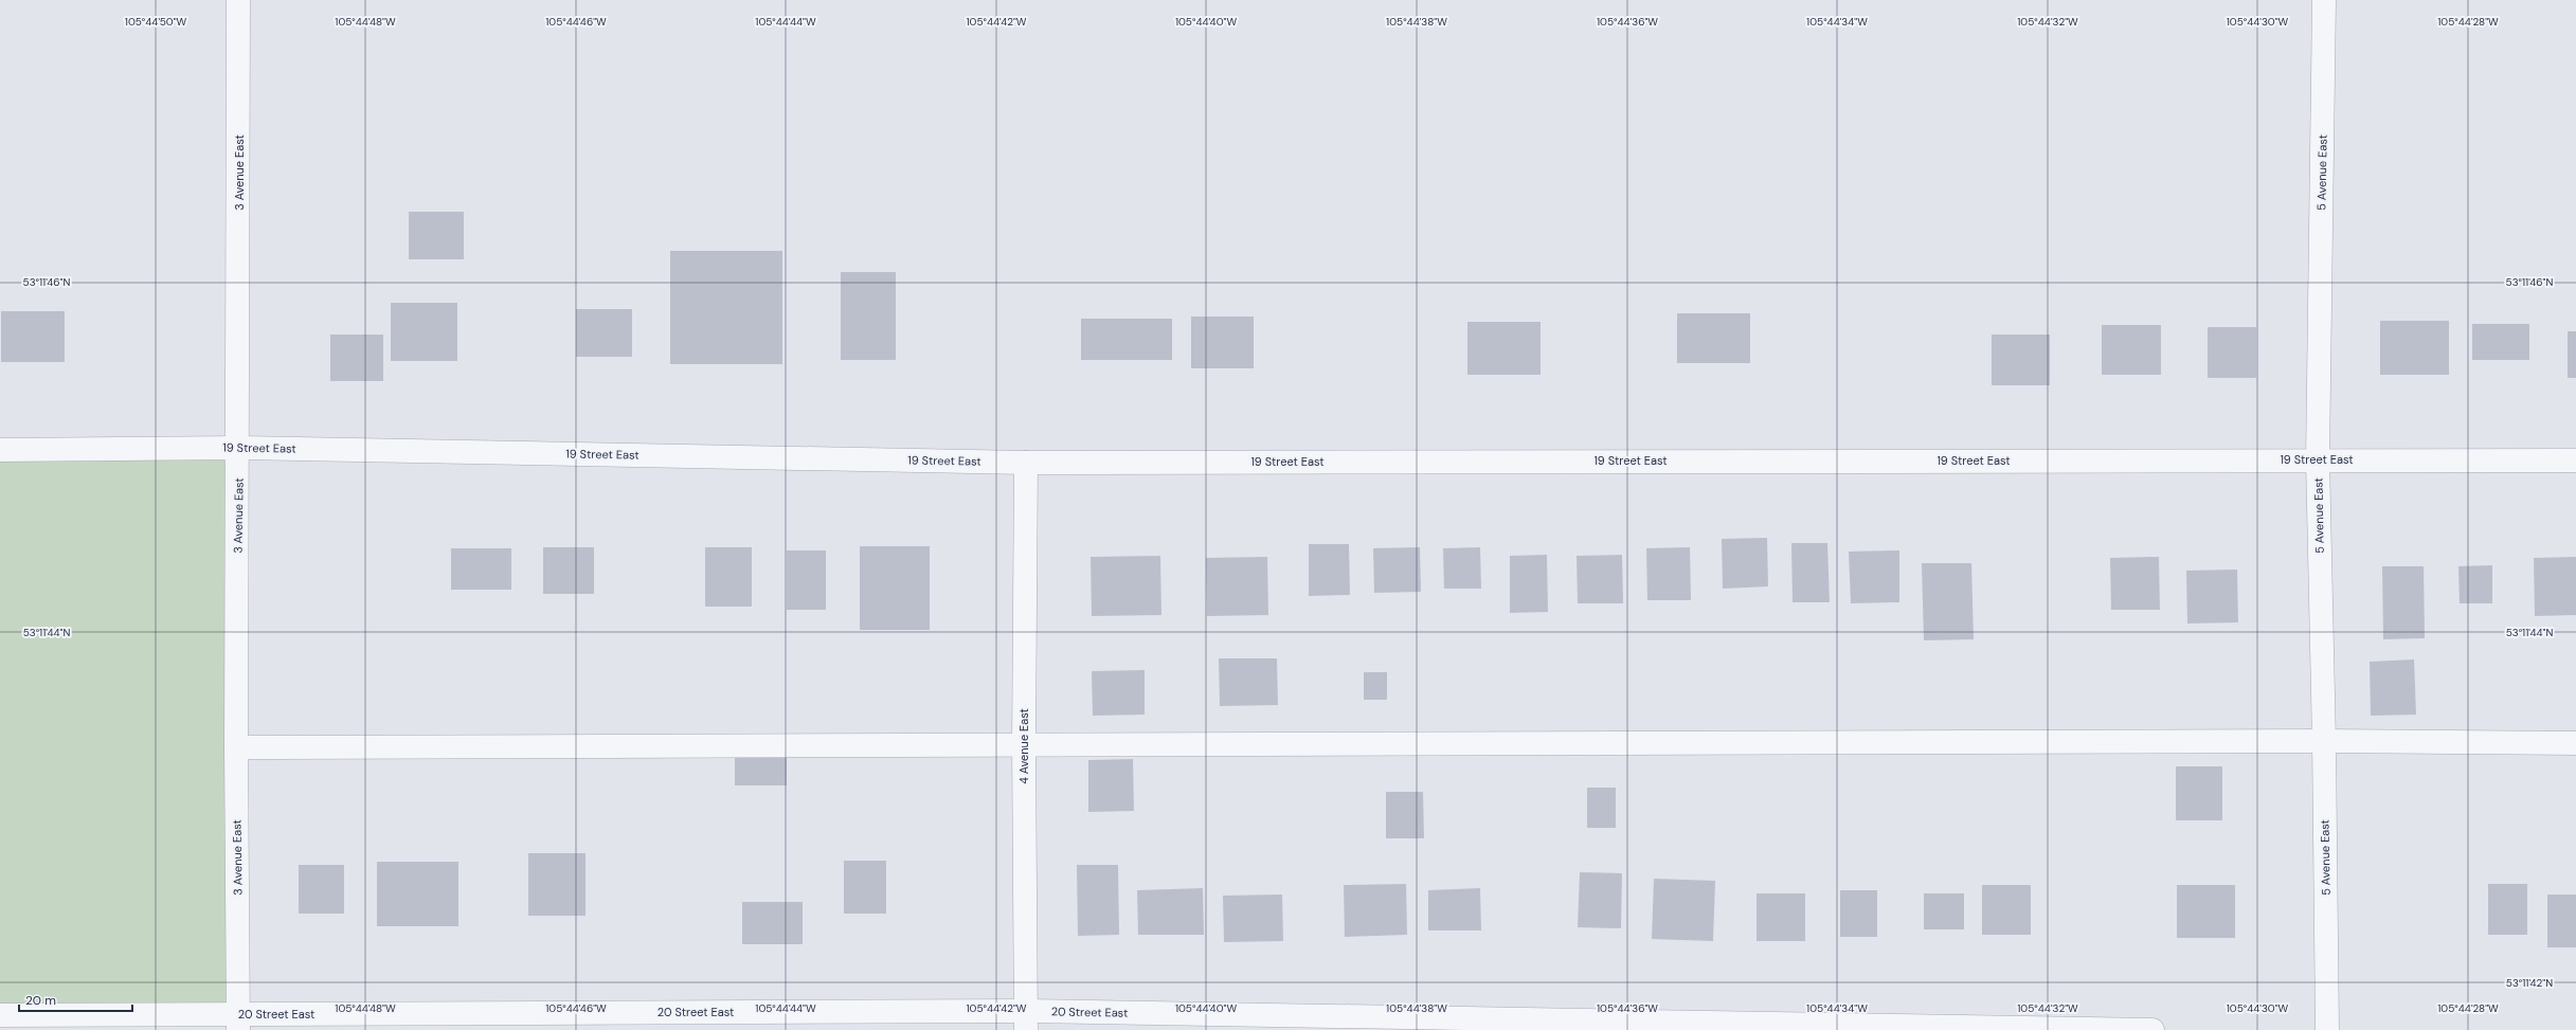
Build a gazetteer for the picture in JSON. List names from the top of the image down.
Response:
{
  "streets": {
    "street": [
      "3 Avenue East",
      "5 Avenue East",
      "19 Street East",
      "4 Avenue East",
      "20 Street East"
    ]
  },
  "crossings": [
    ["3 Avenue East", "19 Street East"],
    ["3 Avenue East", "20 Street East"],
    ["5 Avenue East", "19 Street East"],
    ["19 Street East", "4 Avenue East"],
    ["4 Avenue East", "20 Street East"]
  ],
  "scale_bar": "20 m",
  "coordinates": [
    "105°44'50\"W",
    "105°44'48\"W",
    "105°44'46\"W",
    "105°44'44\"W",
    "105°44'42\"W",
    "105°44'40\"W",
    "105°44'38\"W",
    "105°44'36\"W",
    "105°44'34\"W",
    "105°44'32\"W",
    "105°44'30\"W",
    "105°44'28\"W",
    "53°11'46\"N",
    "53°11'44\"N",
    "53°11'42\"N"
  ]
}
